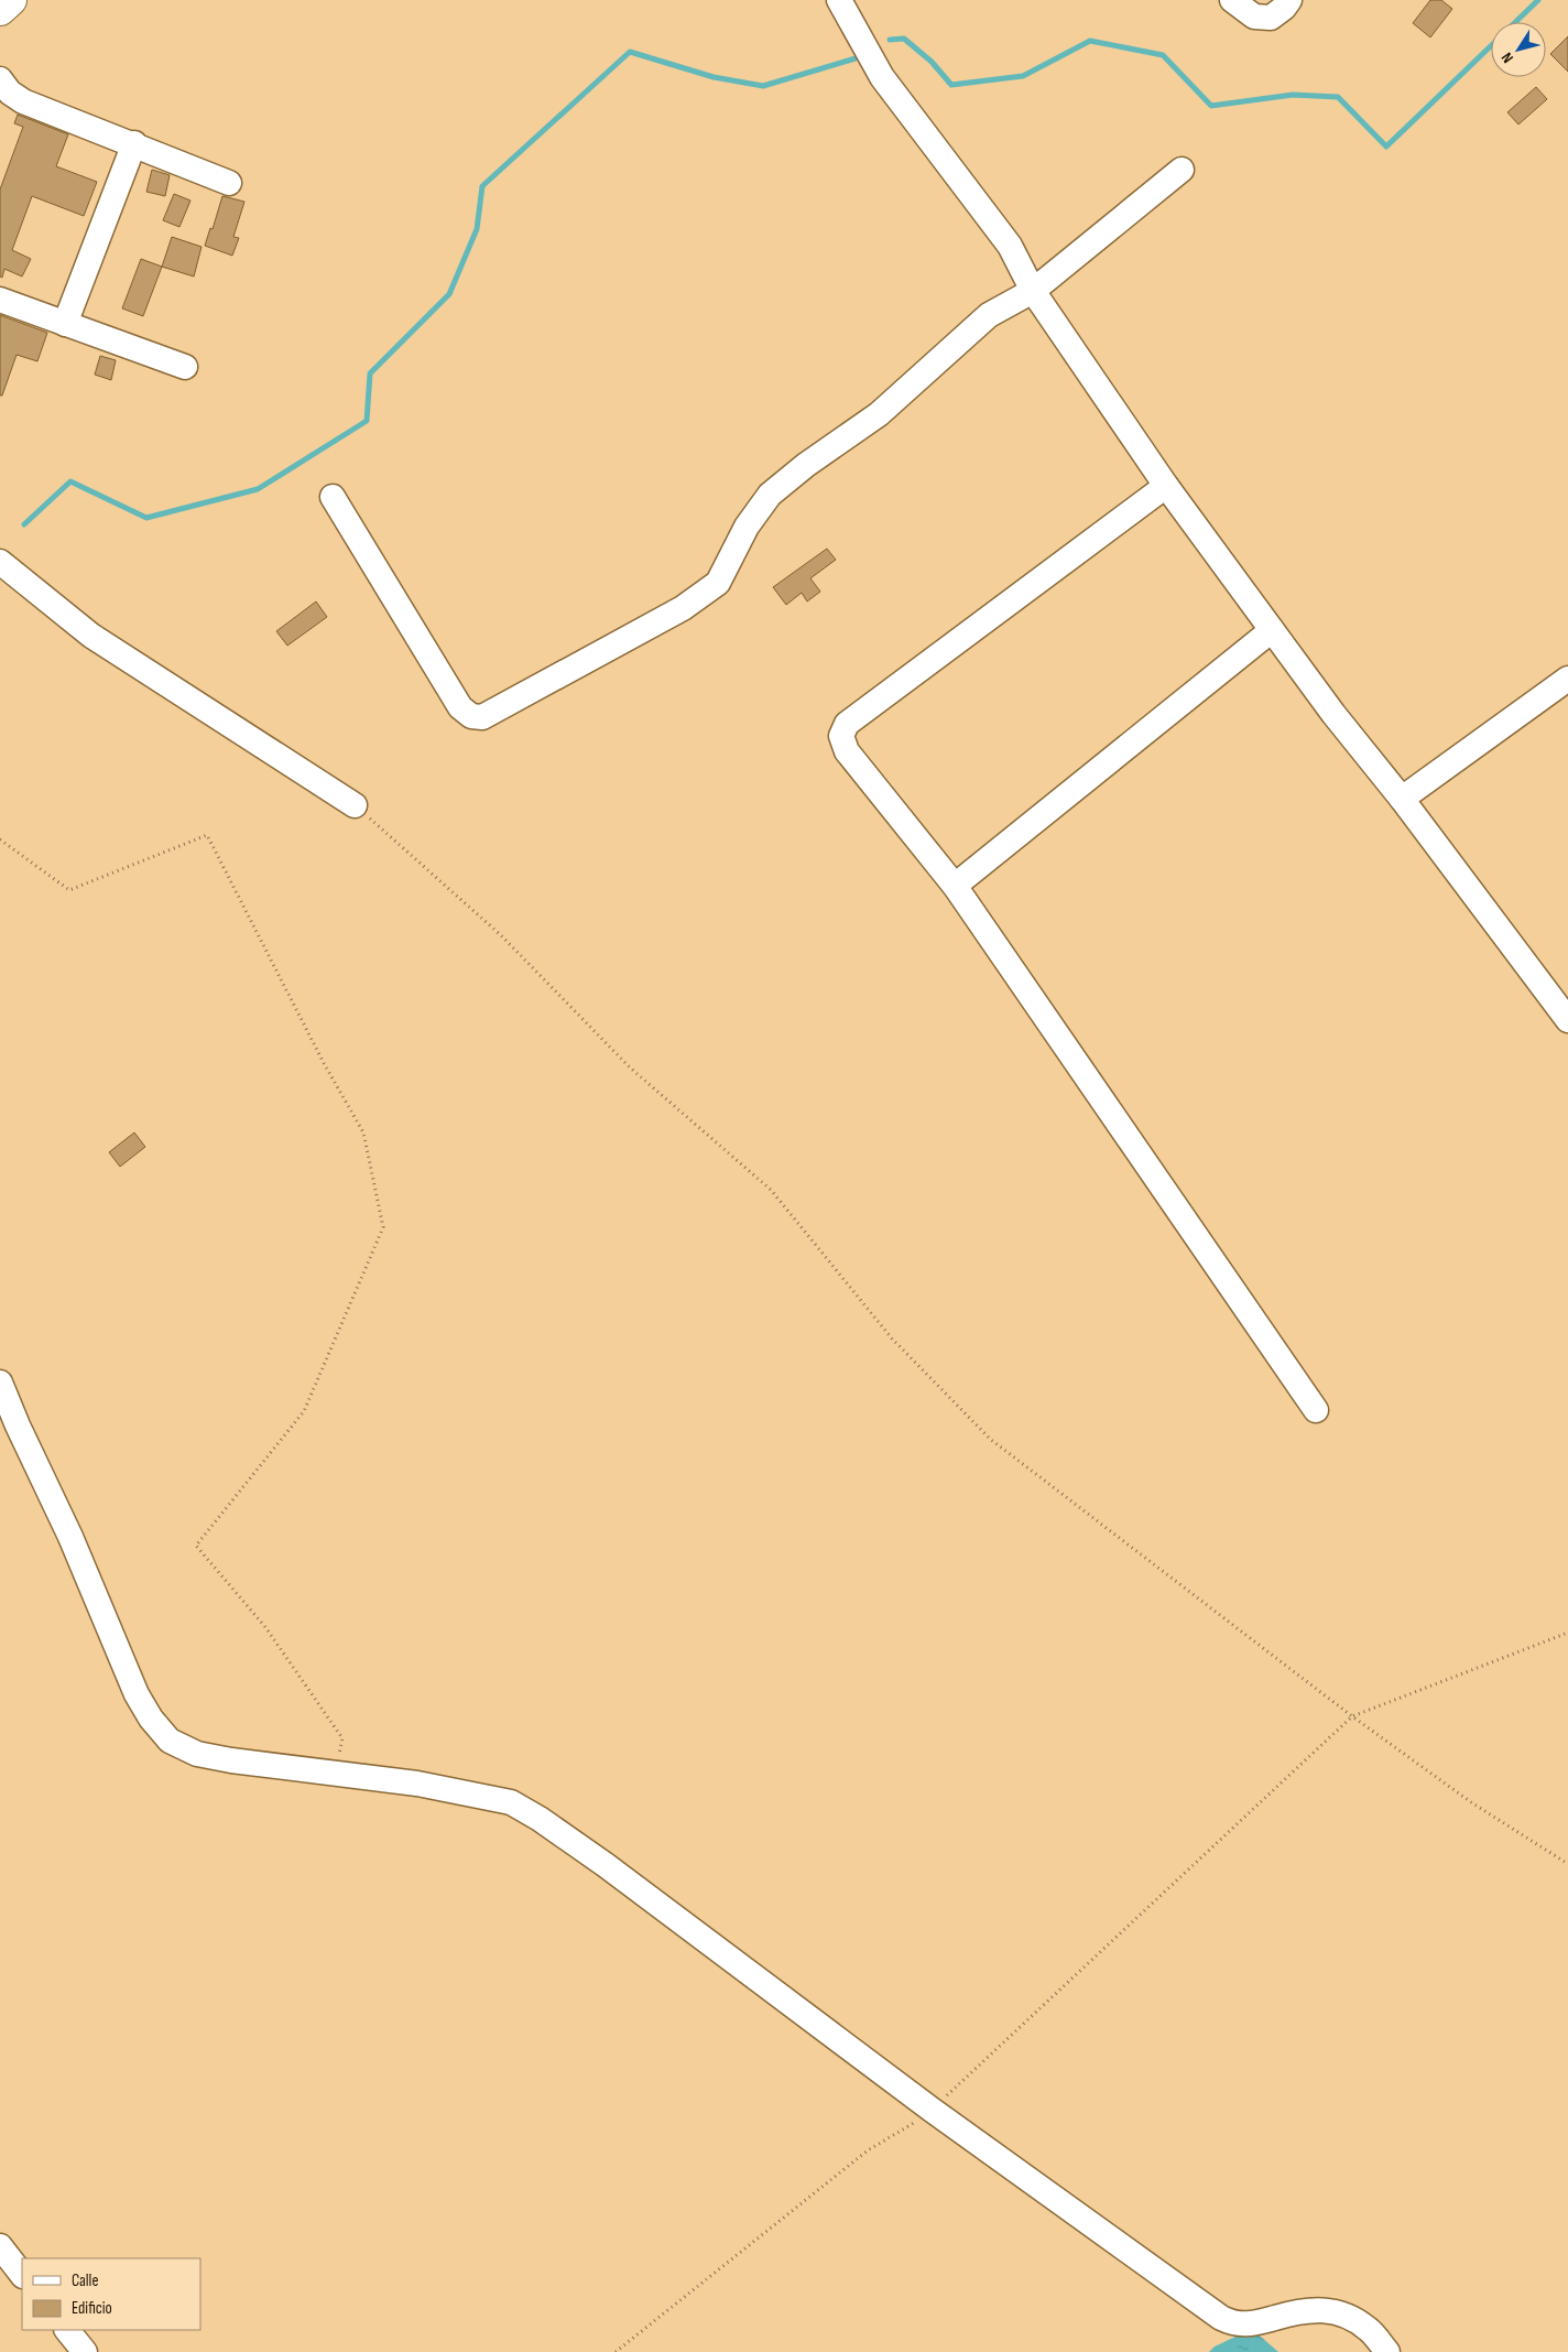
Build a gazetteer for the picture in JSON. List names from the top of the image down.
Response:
{
  "legend": ["Calle", "Edificio"],
  "north": "bottom left"
}
